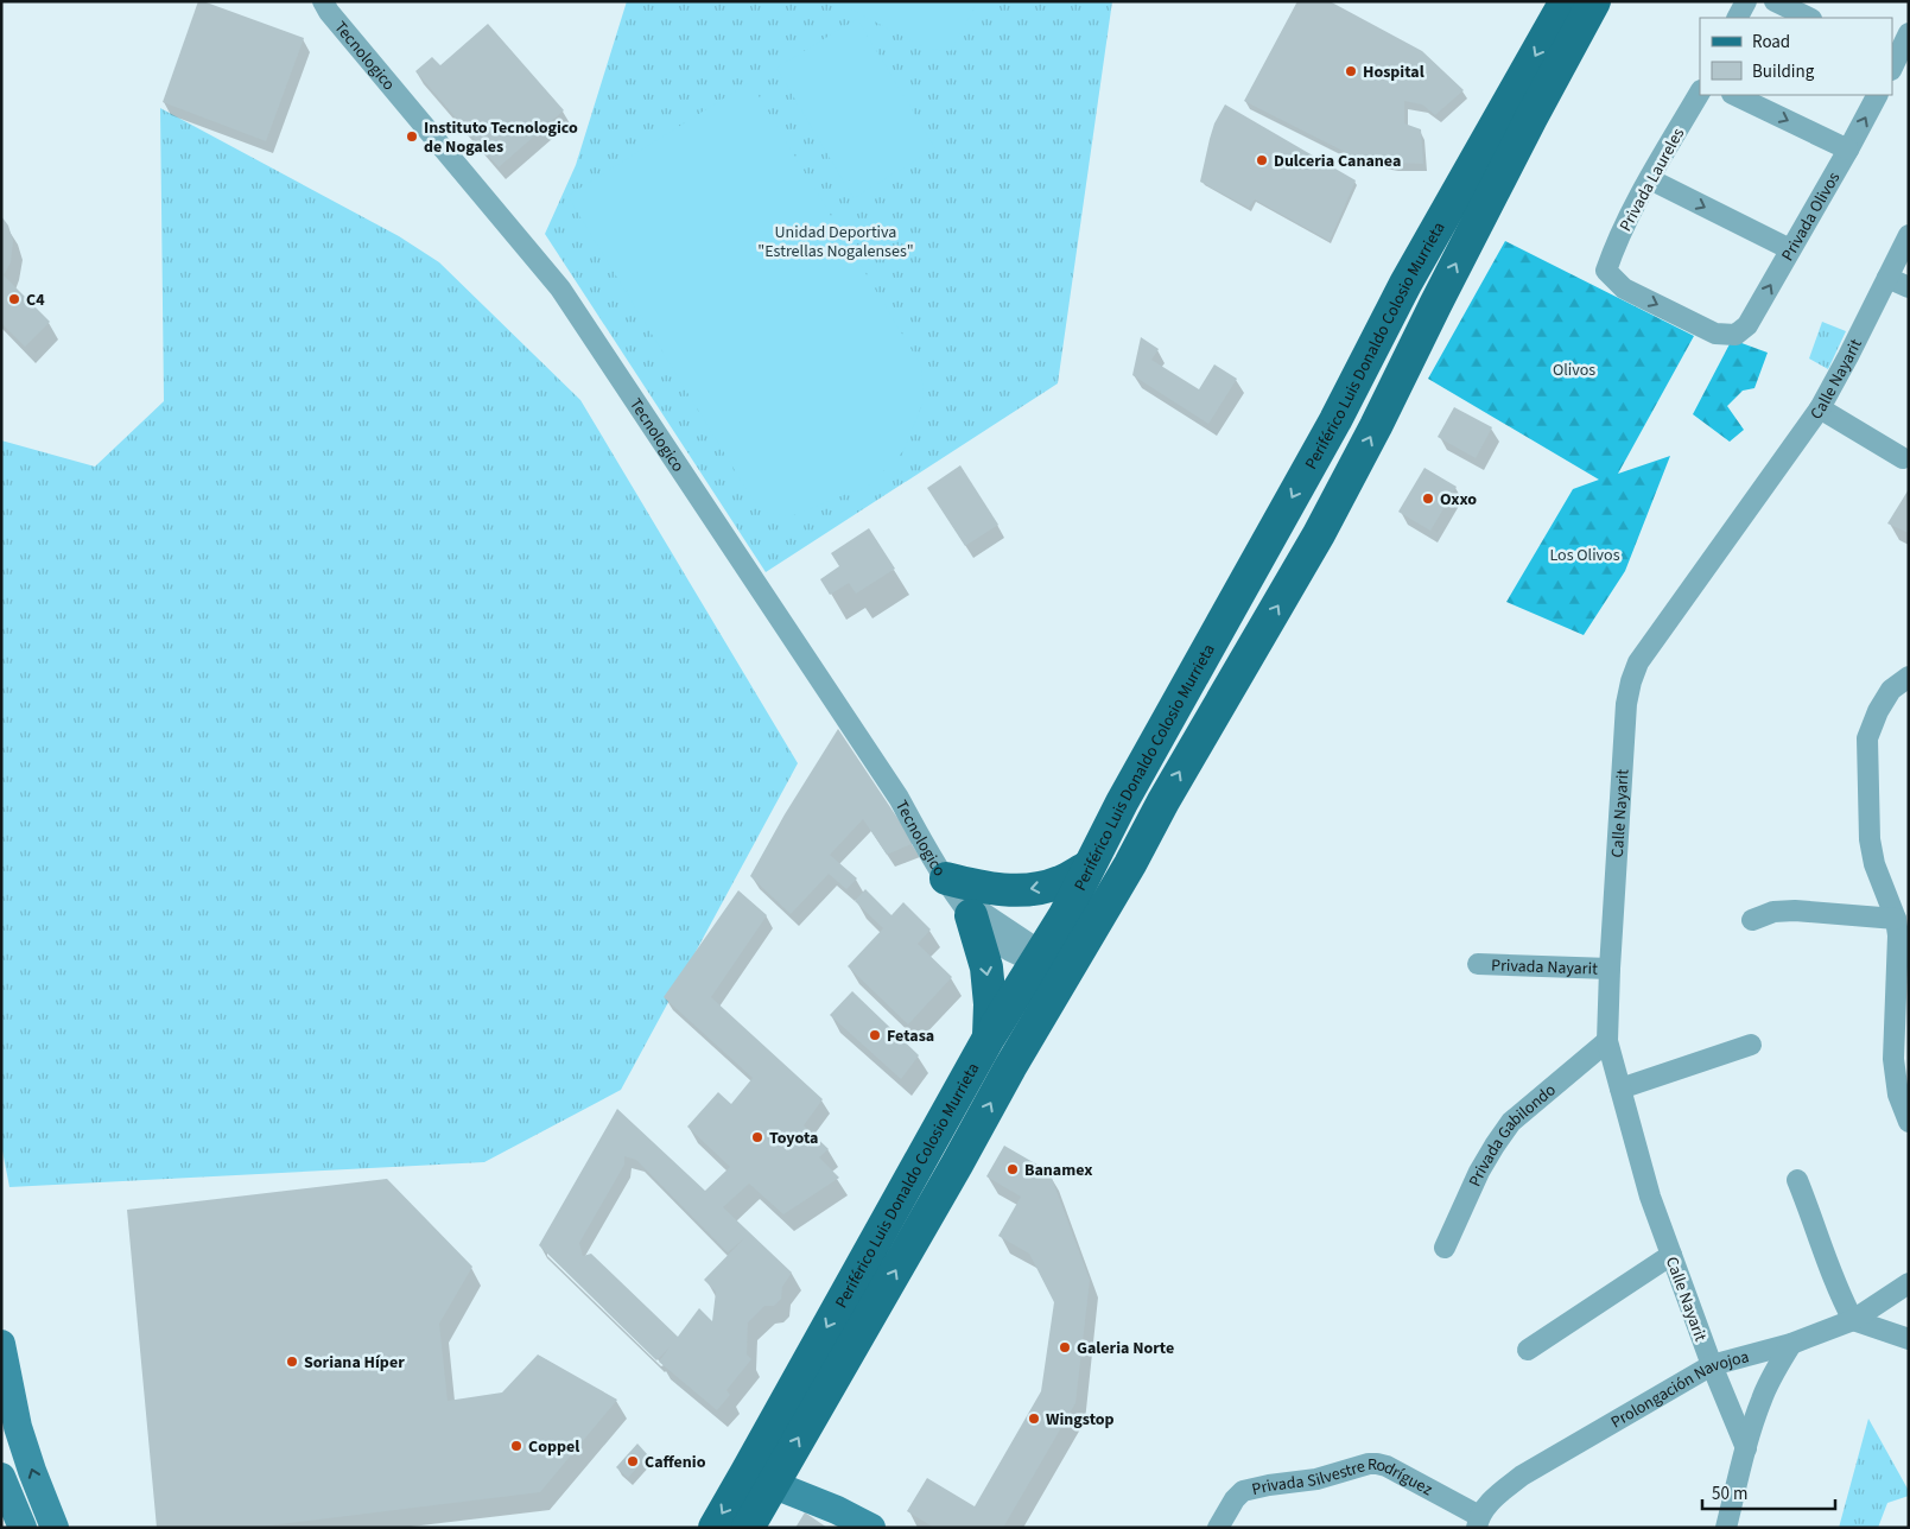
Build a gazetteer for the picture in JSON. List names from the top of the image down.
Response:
{
  "streets": {
    "main road": ["Periférico Luis Donaldo Colosio Murrieta"],
    "street": [
      "Tecnologico",
      "Privada Laureles",
      "Privada Olivos",
      "Calle Nayarit",
      "Privada Nayarit",
      "Privada Gabilondo",
      "Prolongación Navojoa",
      "Privada Silvestre Rodríguez"
    ]
  },
  "crossings": [
    ["Tecnologico", "Periférico Luis Donaldo Colosio Murrieta"],
    ["Privada Laureles", "Privada Olivos"],
    ["Calle Nayarit", "Privada Nayarit"],
    ["Calle Nayarit", "Privada Gabilondo"],
    ["Calle Nayarit", "Prolongación Navojoa"],
    ["Prolongación Navojoa", "Privada Silvestre Rodríguez"]
  ],
  "one_way": ["Privada Olivos"],
  "parks": ["Unidad Deportiva \"Estrellas Nogalenses\"", "Olivos", "Los Olivos"],
  "places": [
    "Hospital",
    "Instituto Tecnologico de Nogales",
    "Dulceria Cananea",
    "C4",
    "Oxxo",
    "Fetasa",
    "Toyota",
    "Banamex",
    "Galeria Norte",
    "Soriana Híper",
    "Wingstop",
    "Coppel",
    "Caffenio"
  ],
  "legend": ["Road", "Building"],
  "scale_bar": "50 m"
}
